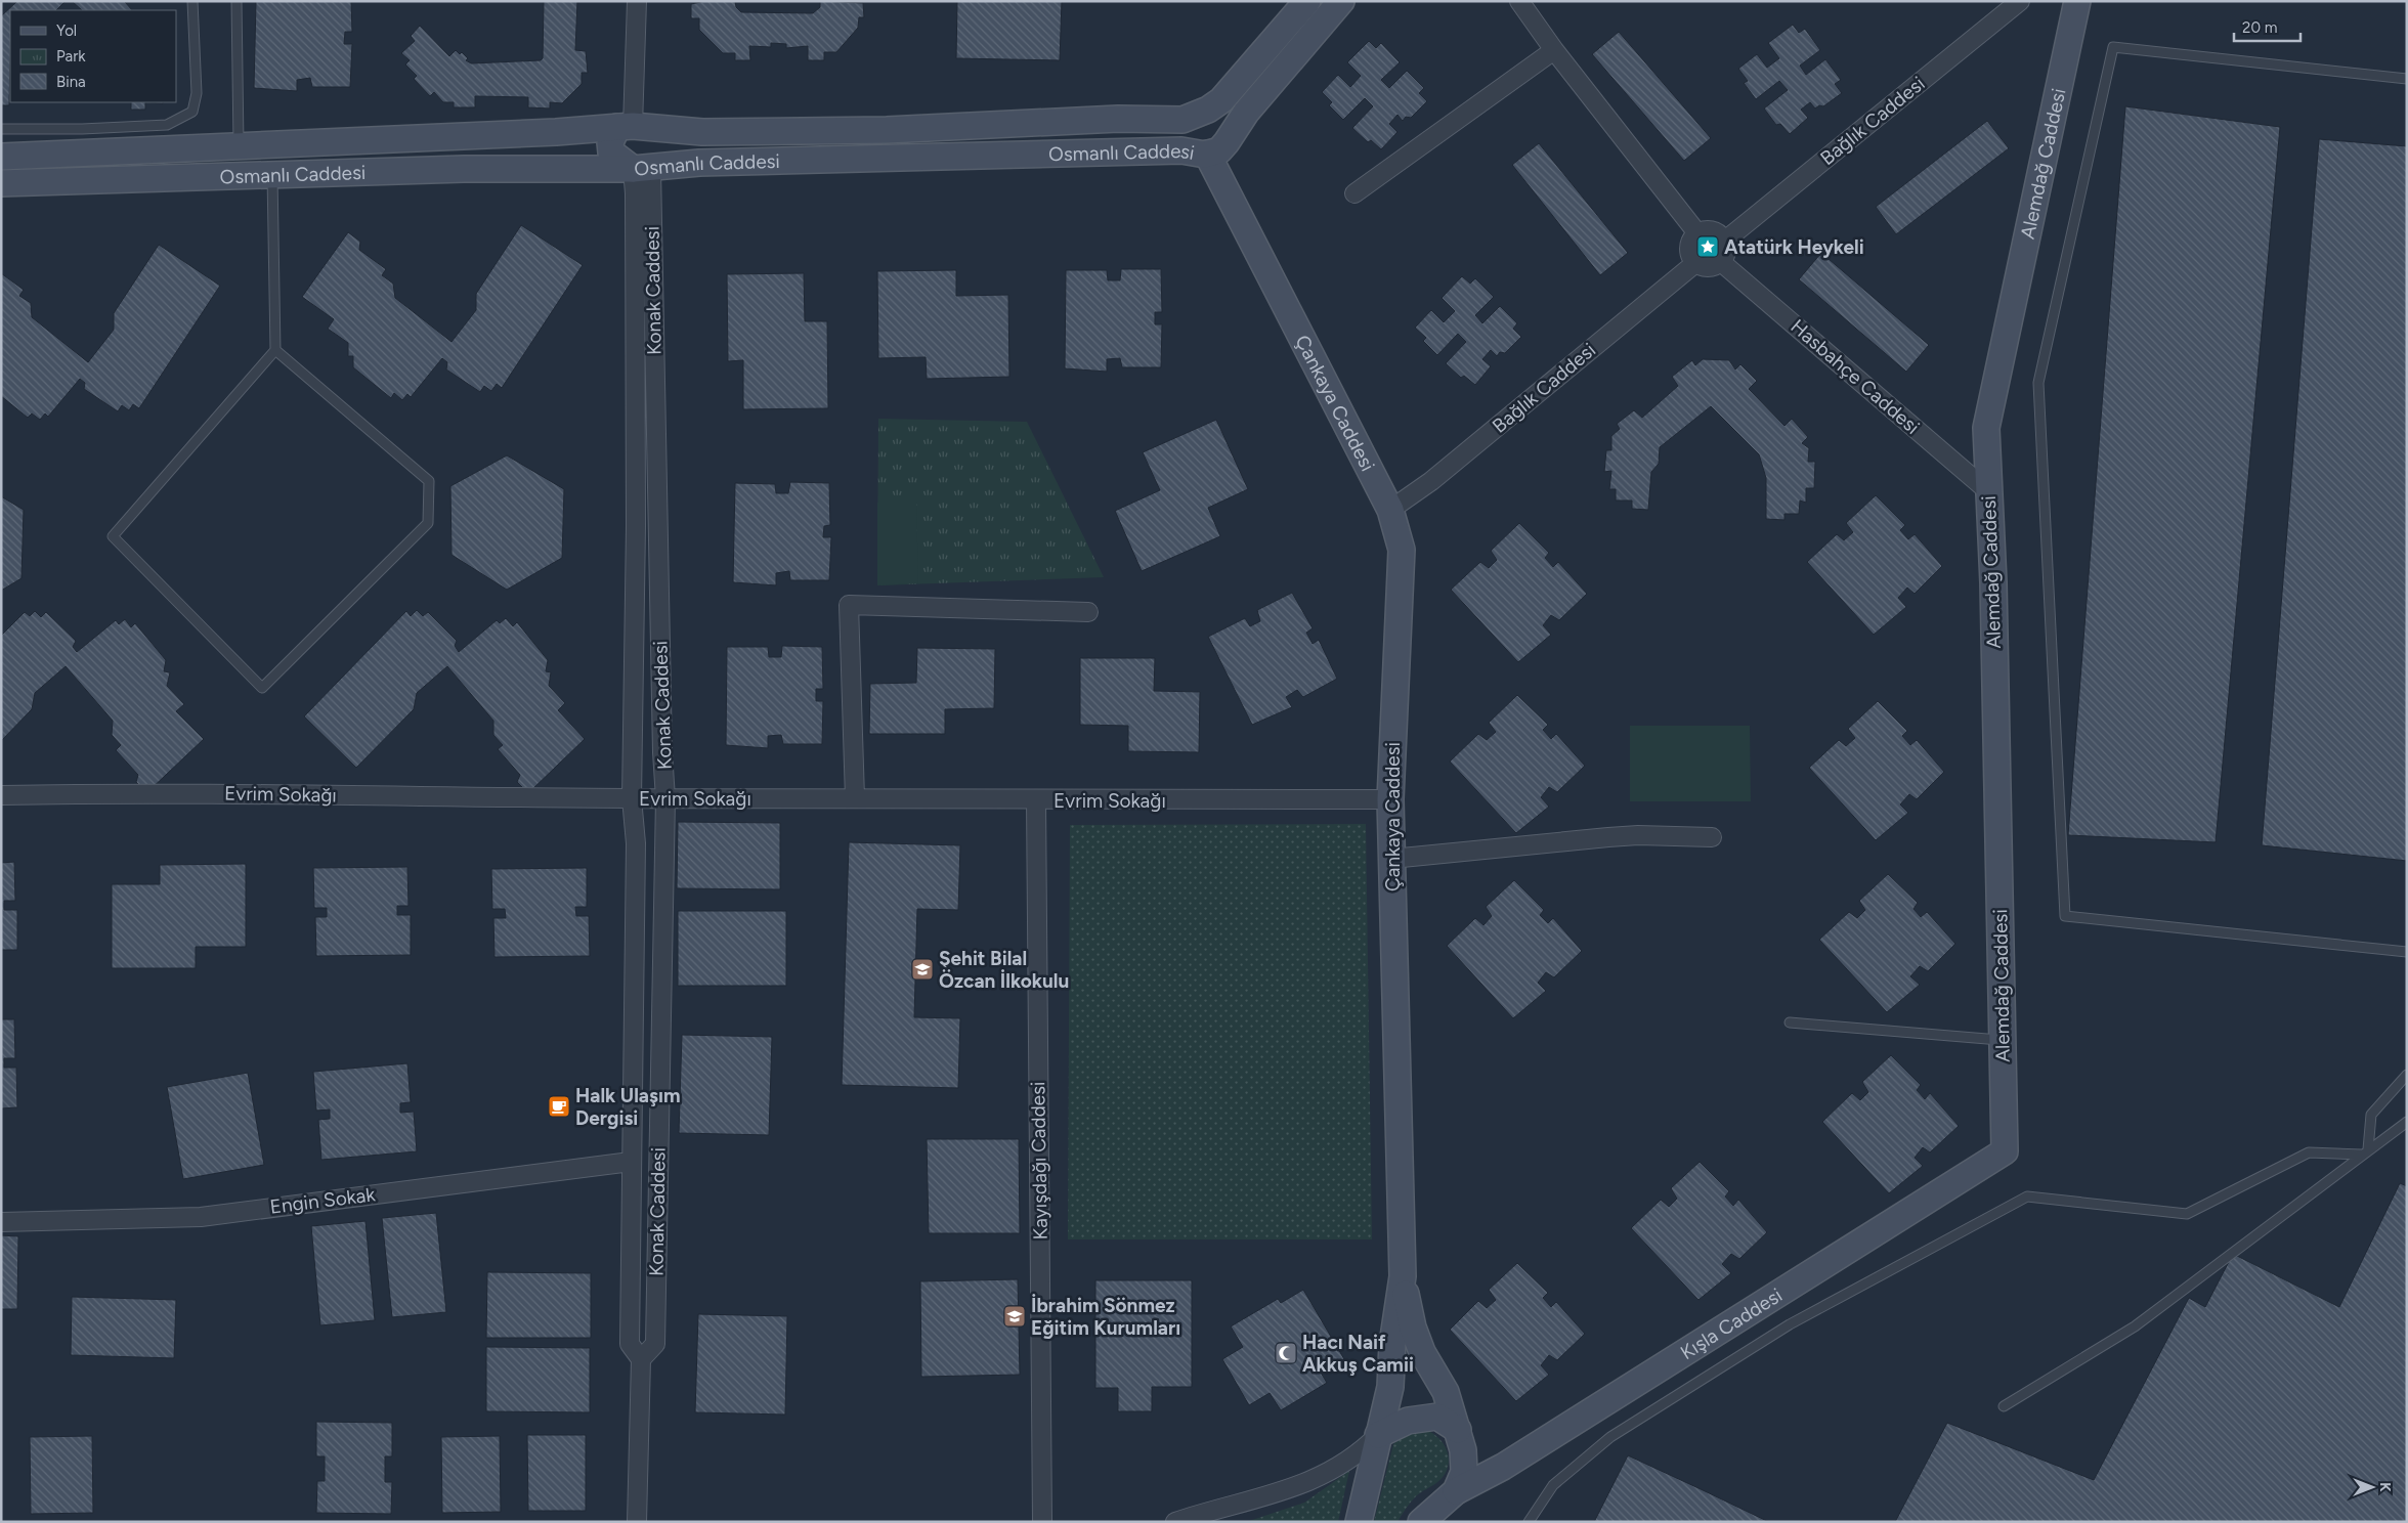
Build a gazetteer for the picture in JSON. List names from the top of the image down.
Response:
{
  "streets": {
    "main road": [
      "Osmanlı Caddesi",
      "Alemdağ Caddesi",
      "Çankaya Caddesi",
      "Kışla Caddesi"
    ],
    "street": [
      "Bağlık Caddesi",
      "Konak Caddesi",
      "Hasbahçe Caddesi",
      "Evrim Sokağı",
      "Kayışdağı Caddesi",
      "Engin Sokak"
    ]
  },
  "crossings": [
    ["Bağlık Caddesi", "Hasbahçe Caddesi"],
    ["Bağlık Caddesi", "Çankaya Caddesi"],
    ["Osmanlı Caddesi", "Konak Caddesi"],
    ["Osmanlı Caddesi", "Çankaya Caddesi"],
    ["Alemdağ Caddesi", "Hasbahçe Caddesi"],
    ["Alemdağ Caddesi", "Kışla Caddesi"],
    ["Konak Caddesi", "Evrim Sokağı"],
    ["Konak Caddesi", "Engin Sokak"],
    ["Çankaya Caddesi", "Evrim Sokağı"],
    ["Evrim Sokağı", "Kayışdağı Caddesi"]
  ],
  "places": {
    "place": ["Atatürk Heykeli"],
    "school or university": ["Şehit Bilal Özcan İlkokulu", "İbrahim Sönmez Eğitim Kurumları"],
    "cafe": ["Halk Ulaşım Dergisi"],
    "mosque": ["Hacı Naif Akkuş Camii"]
  },
  "legend": ["Yol", "Park", "Bina"],
  "scale_bar": "20 m",
  "north": "right"
}
